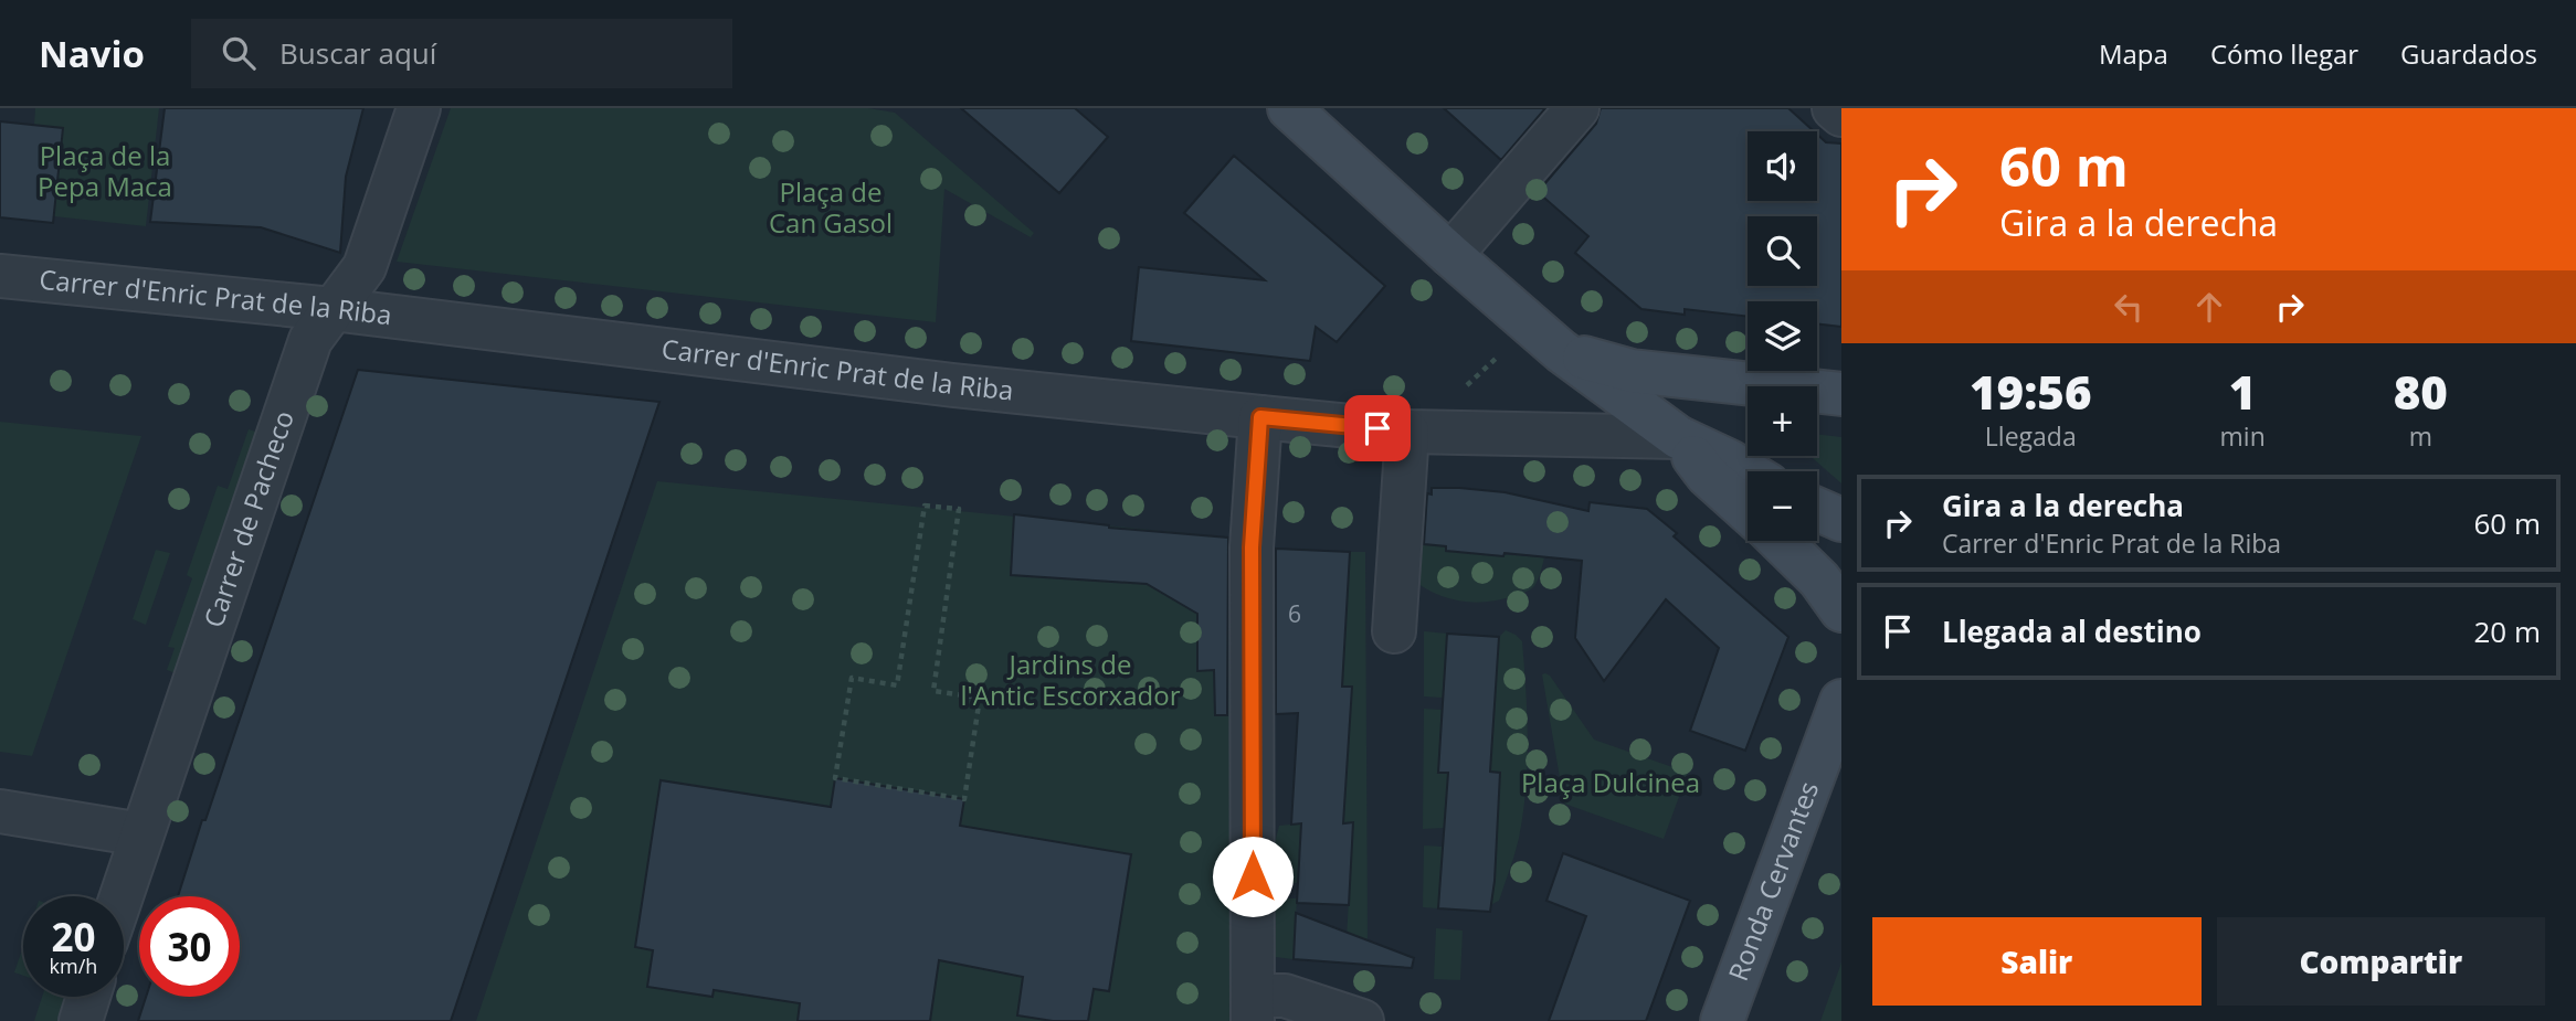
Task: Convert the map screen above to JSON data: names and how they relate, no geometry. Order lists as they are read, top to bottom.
{
  "streets": {
    "street": ["Carrer d'Enric Prat de la Riba", "Carrer de Pacheco", "Ronda Cervantes"]
  },
  "crossings": [
    ["Carrer d'Enric Prat de la Riba", "Carrer de Pacheco"]
  ],
  "parks": [
    "Plaça de la Pepa Maca",
    "Plaça de Can Gasol",
    "Jardins de l'Antic Escorxador",
    "Plaça Dulcinea"
  ],
  "house_numbers": ["6"],
  "page": {
    "header": "Navio",
    "search": "Buscar aquí",
    "nav": ["Mapa", "Cómo llegar", "Guardados"],
    "turn": ["60 m", "Gira a la derecha"],
    "map_buttons": ["+", "−"],
    "eta": [
      "19:56",
      "Llegada",
      "1",
      "min",
      "80",
      "m"
    ],
    "list": [
      {
        "name": "Gira a la derecha",
        "note": "Carrer d'Enric Prat de la Riba",
        "value": "60 m"
      },
      {
        "name": "Llegada al destino",
        "value": "20 m"
      }
    ],
    "speed": "20 km/h",
    "limit": "30",
    "buttons": ["Salir", "Compartir"]
  }
}
